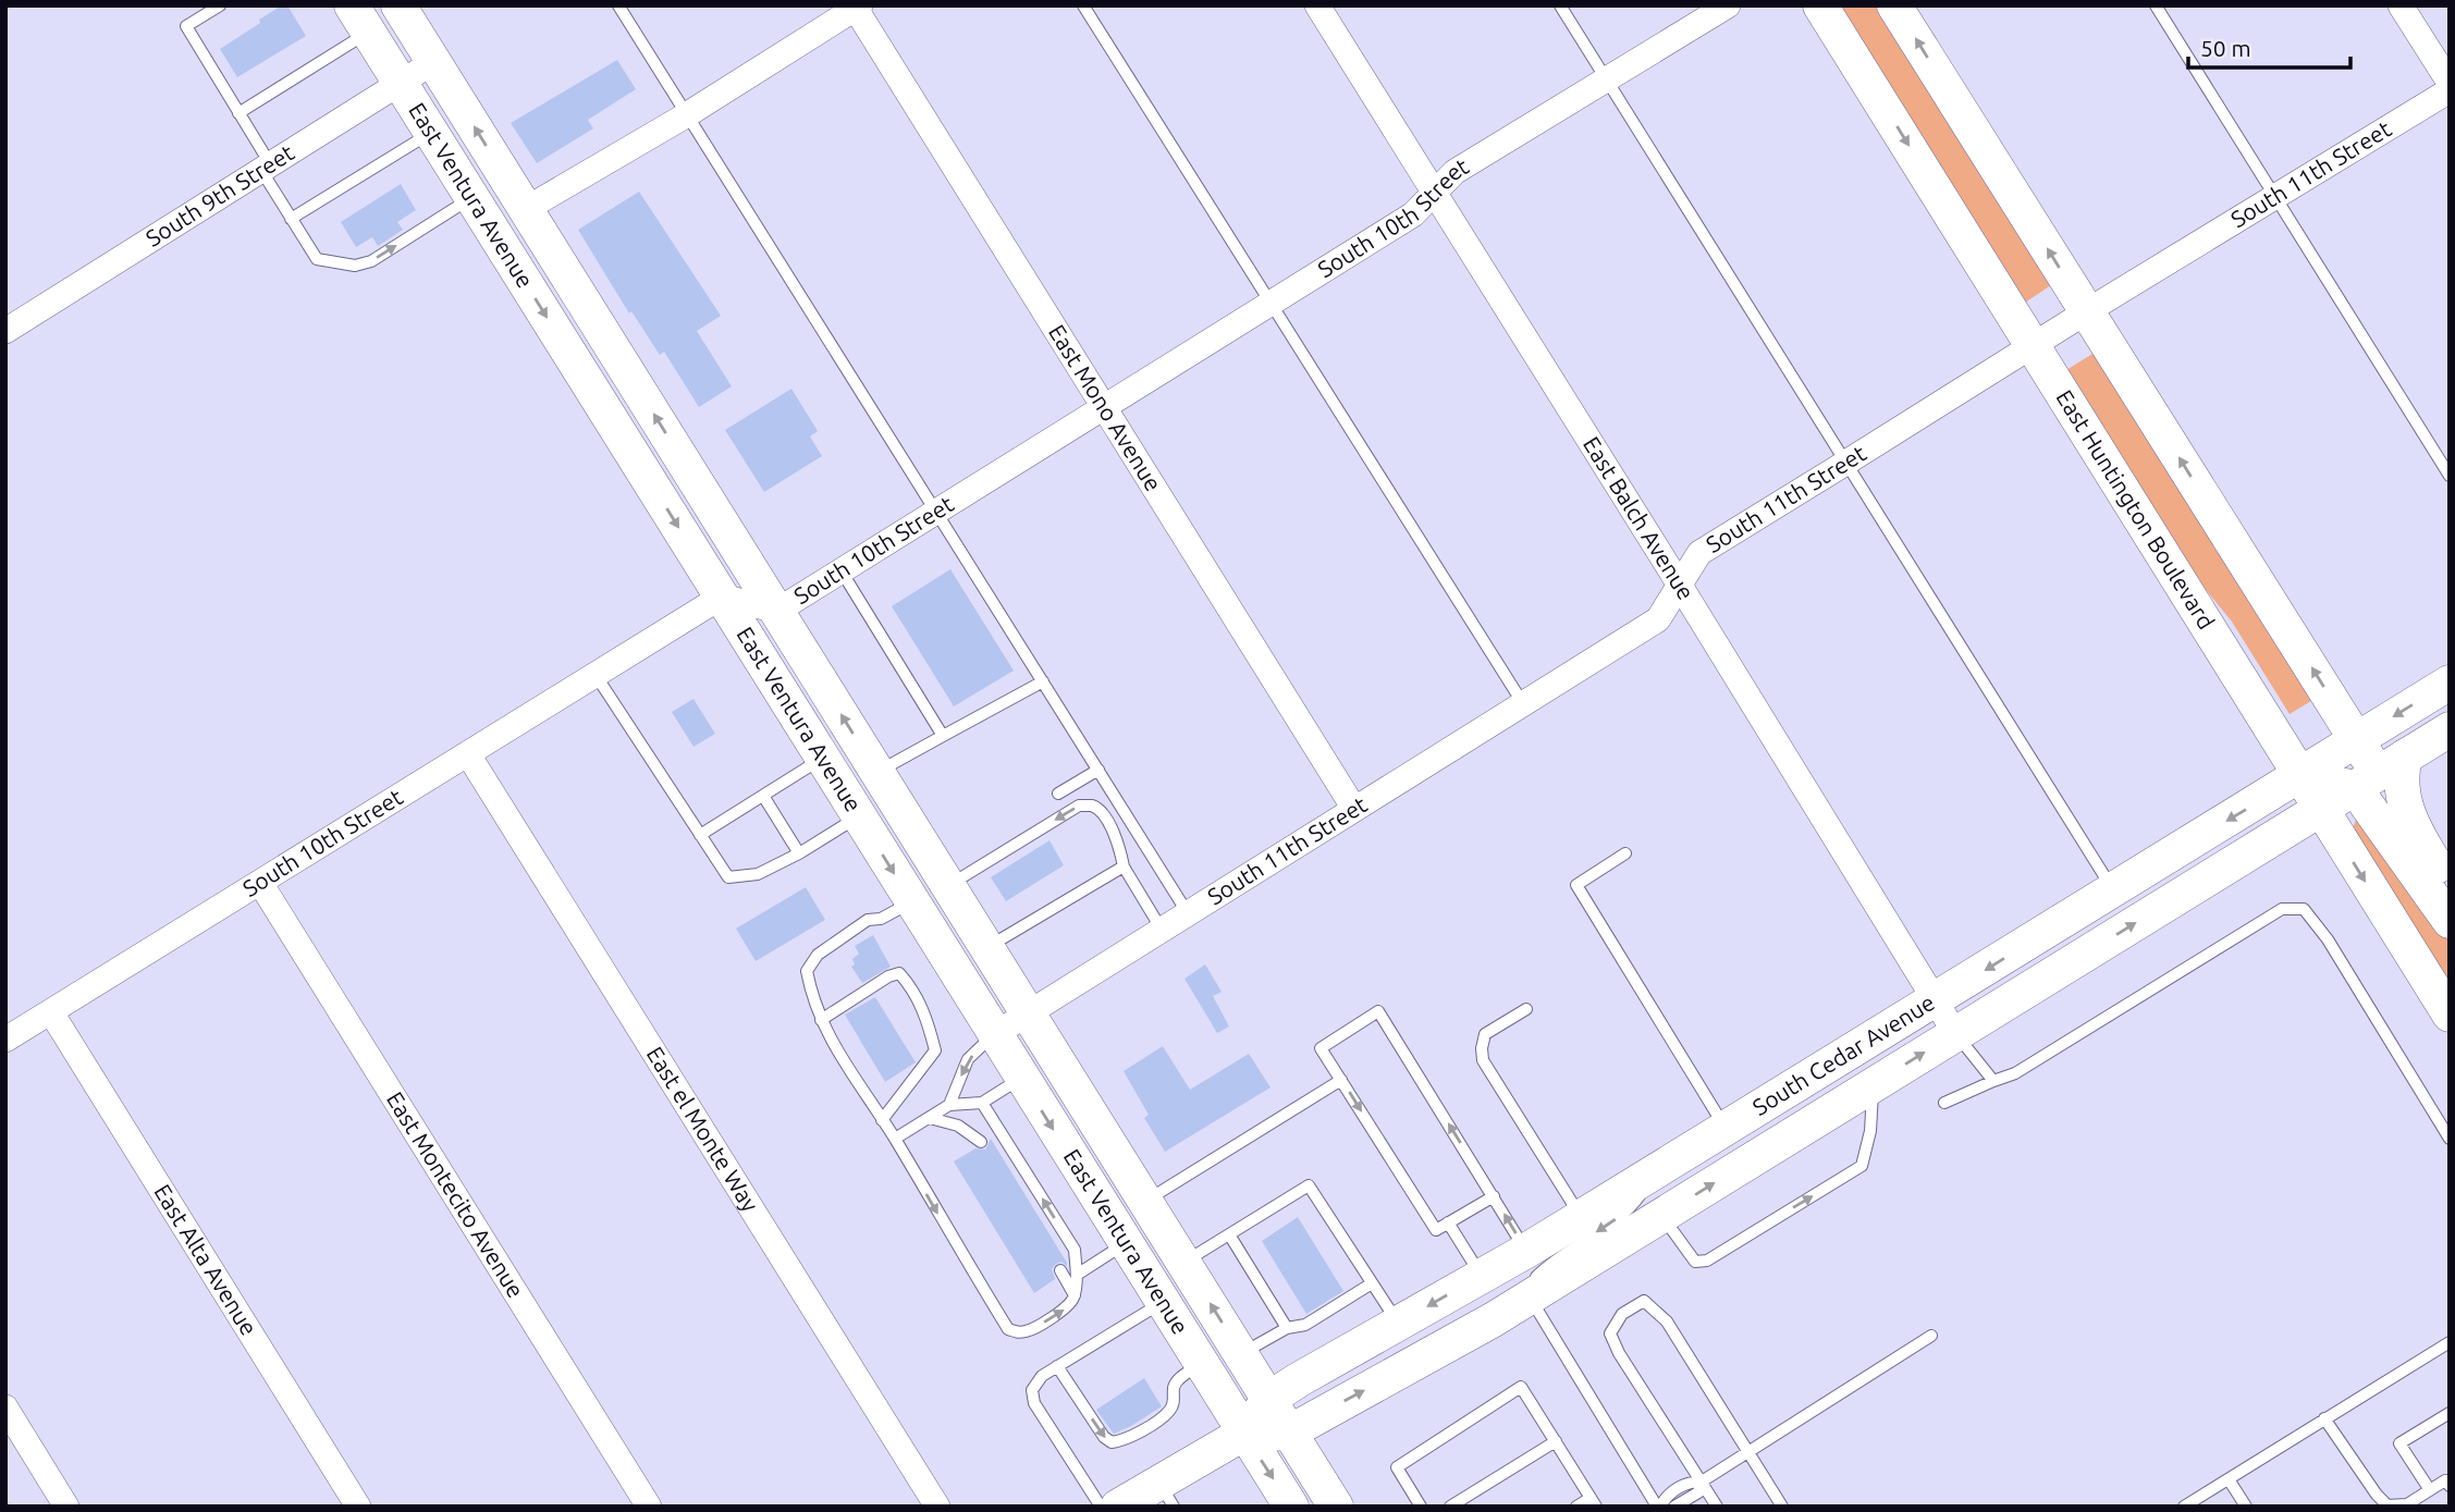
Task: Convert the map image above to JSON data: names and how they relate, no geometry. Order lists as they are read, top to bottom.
{
  "streets": {
    "main road": ["East Ventura Avenue", "East Huntington Boulevard", "South Cedar Avenue"],
    "street": [
      "South 11th Street",
      "South 9th Street",
      "South 10th Street",
      "East Mono Avenue",
      "East Balch Avenue",
      "East el Monte Way",
      "East Montecito Avenue",
      "East Alta Avenue"
    ]
  },
  "crossings": [
    ["South 11th Street", "East Ventura Avenue"],
    ["South 11th Street", "East Mono Avenue"],
    ["South 11th Street", "East Huntington Boulevard"],
    ["South 11th Street", "East Balch Avenue"],
    ["East Ventura Avenue", "South 9th Street"],
    ["East Ventura Avenue", "South 10th Street"],
    ["East Ventura Avenue", "South Cedar Avenue"],
    ["South 10th Street", "East Mono Avenue"],
    ["South 10th Street", "East Balch Avenue"],
    ["South 10th Street", "East el Monte Way"],
    ["South 10th Street", "East Montecito Avenue"],
    ["South 10th Street", "East Alta Avenue"],
    ["East Huntington Boulevard", "South Cedar Avenue"],
    ["East Balch Avenue", "South Cedar Avenue"]
  ],
  "scale_bar": "50 m"
}
